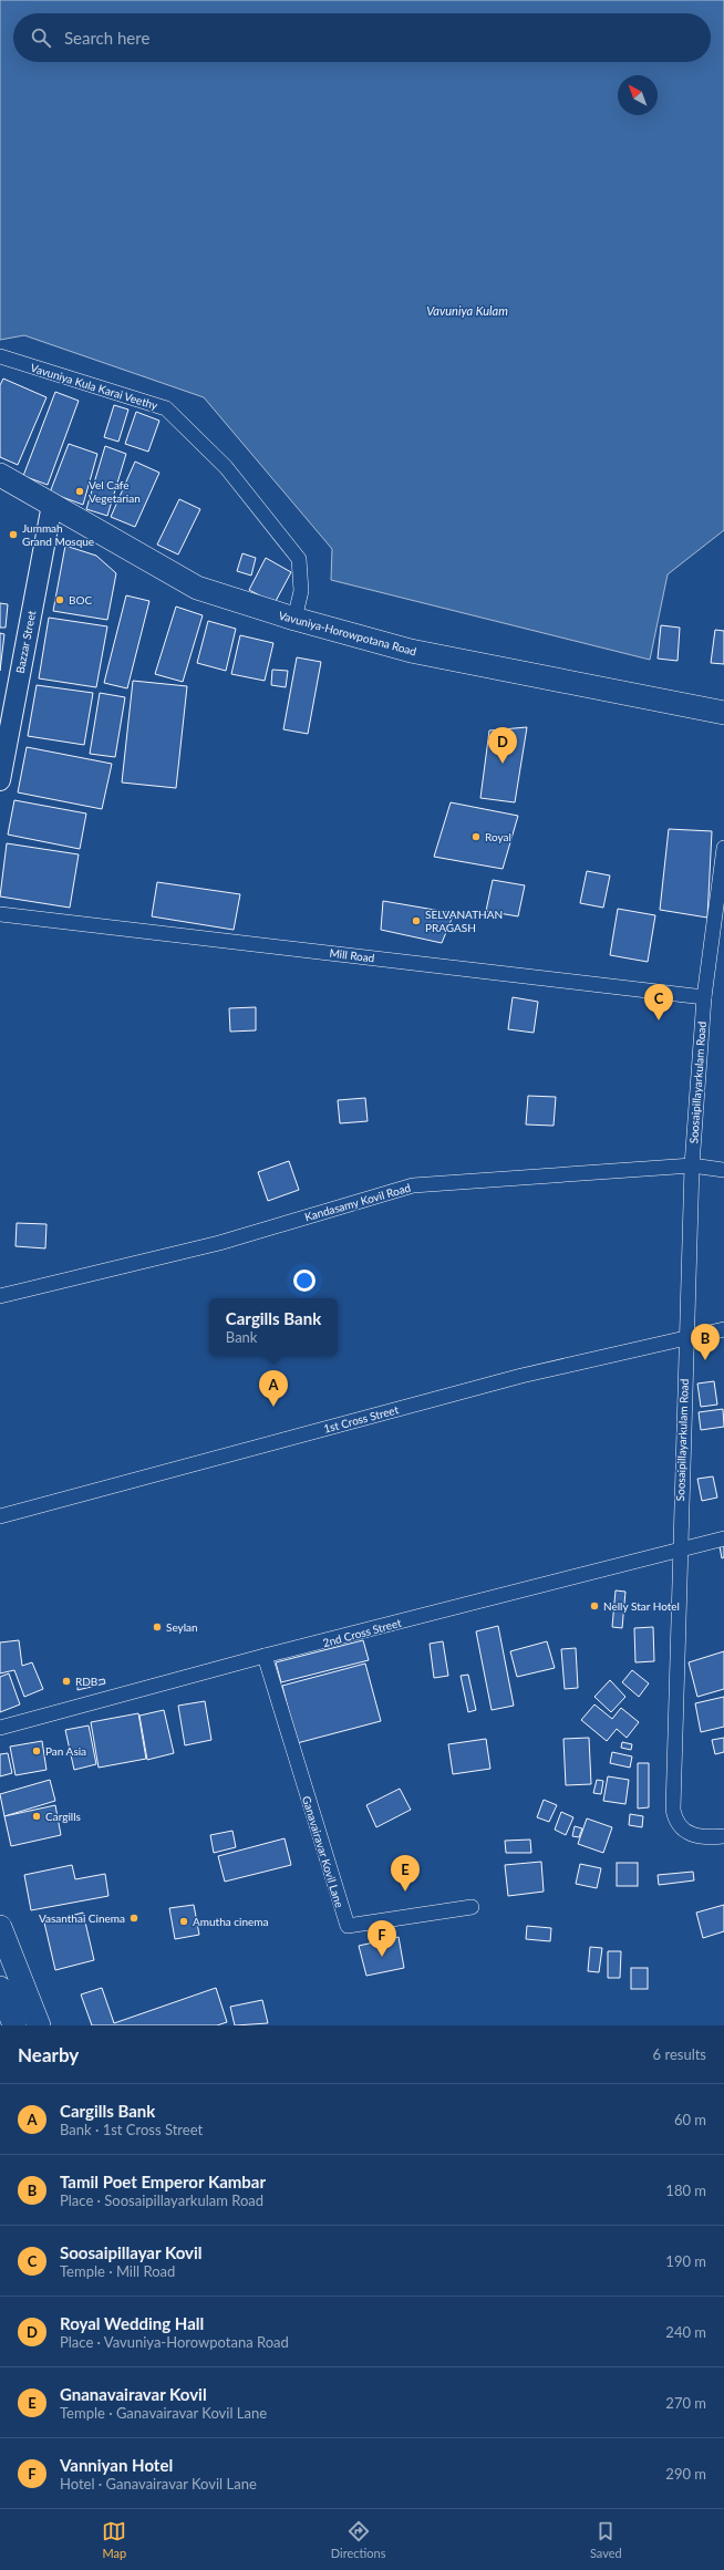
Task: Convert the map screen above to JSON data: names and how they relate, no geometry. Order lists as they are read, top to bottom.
{
  "streets": {
    "highway": ["Vavuniya-Horowpotana Road"],
    "main road": ["Bazzar Street"],
    "street": [
      "Vavuniya Kula Karai Veethy",
      "Mill Road",
      "Soosaipillayarkulam Road",
      "Kandasamy Kovil Road",
      "1st Cross Street",
      "2nd Cross Street",
      "Ganavairavar Kovil Lane"
    ]
  },
  "crossings": [
    ["Vavuniya Kula Karai Veethy", "Vavuniya-Horowpotana Road"],
    ["Vavuniya-Horowpotana Road", "Bazzar Street"],
    ["Mill Road", "Soosaipillayarkulam Road"],
    ["Soosaipillayarkulam Road", "Kandasamy Kovil Road"],
    ["Soosaipillayarkulam Road", "1st Cross Street"],
    ["Soosaipillayarkulam Road", "2nd Cross Street"],
    ["2nd Cross Street", "Ganavairavar Kovil Lane"]
  ],
  "water": ["Vavuniya Kulam"],
  "places": [
    "Vel Cafe Vegetarian",
    "Jummah Grand Mosque",
    "BOC",
    "Royal",
    "SELVANATHAN PRAGASH",
    "Nelly Star Hotel",
    "Seylan",
    "RDB",
    "Pan Asia",
    "Cargills",
    "Vasanthai Cinema",
    "Amutha cinema"
  ],
  "north": "top left",
  "page": {
    "search": "Search here",
    "pins": [
      "D",
      "C",
      "B",
      "A",
      "E",
      "F"
    ],
    "popup": ["Cargills Bank", "Bank"],
    "heading": ["Nearby", "6 results"],
    "list": [
      {
        "mark": "A",
        "name": "Cargills Bank",
        "note": "Bank · 1st Cross Street",
        "value": "60 m"
      },
      {
        "mark": "B",
        "name": "Tamil Poet Emperor Kambar",
        "note": "Place · Soosaipillayarkulam Road",
        "value": "180 m"
      },
      {
        "mark": "C",
        "name": "Soosaipillayar Kovil",
        "note": "Temple · Mill Road",
        "value": "190 m"
      },
      {
        "mark": "D",
        "name": "Royal Wedding Hall",
        "note": "Place · Vavuniya-Horowpotana Road",
        "value": "240 m"
      },
      {
        "mark": "E",
        "name": "Gnanavairavar Kovil",
        "note": "Temple · Ganavairavar Kovil Lane",
        "value": "270 m"
      },
      {
        "mark": "F",
        "name": "Vanniyan Hotel",
        "note": "Hotel · Ganavairavar Kovil Lane",
        "value": "290 m"
      }
    ],
    "nav": ["Map", "Directions", "Saved"]
  }
}
